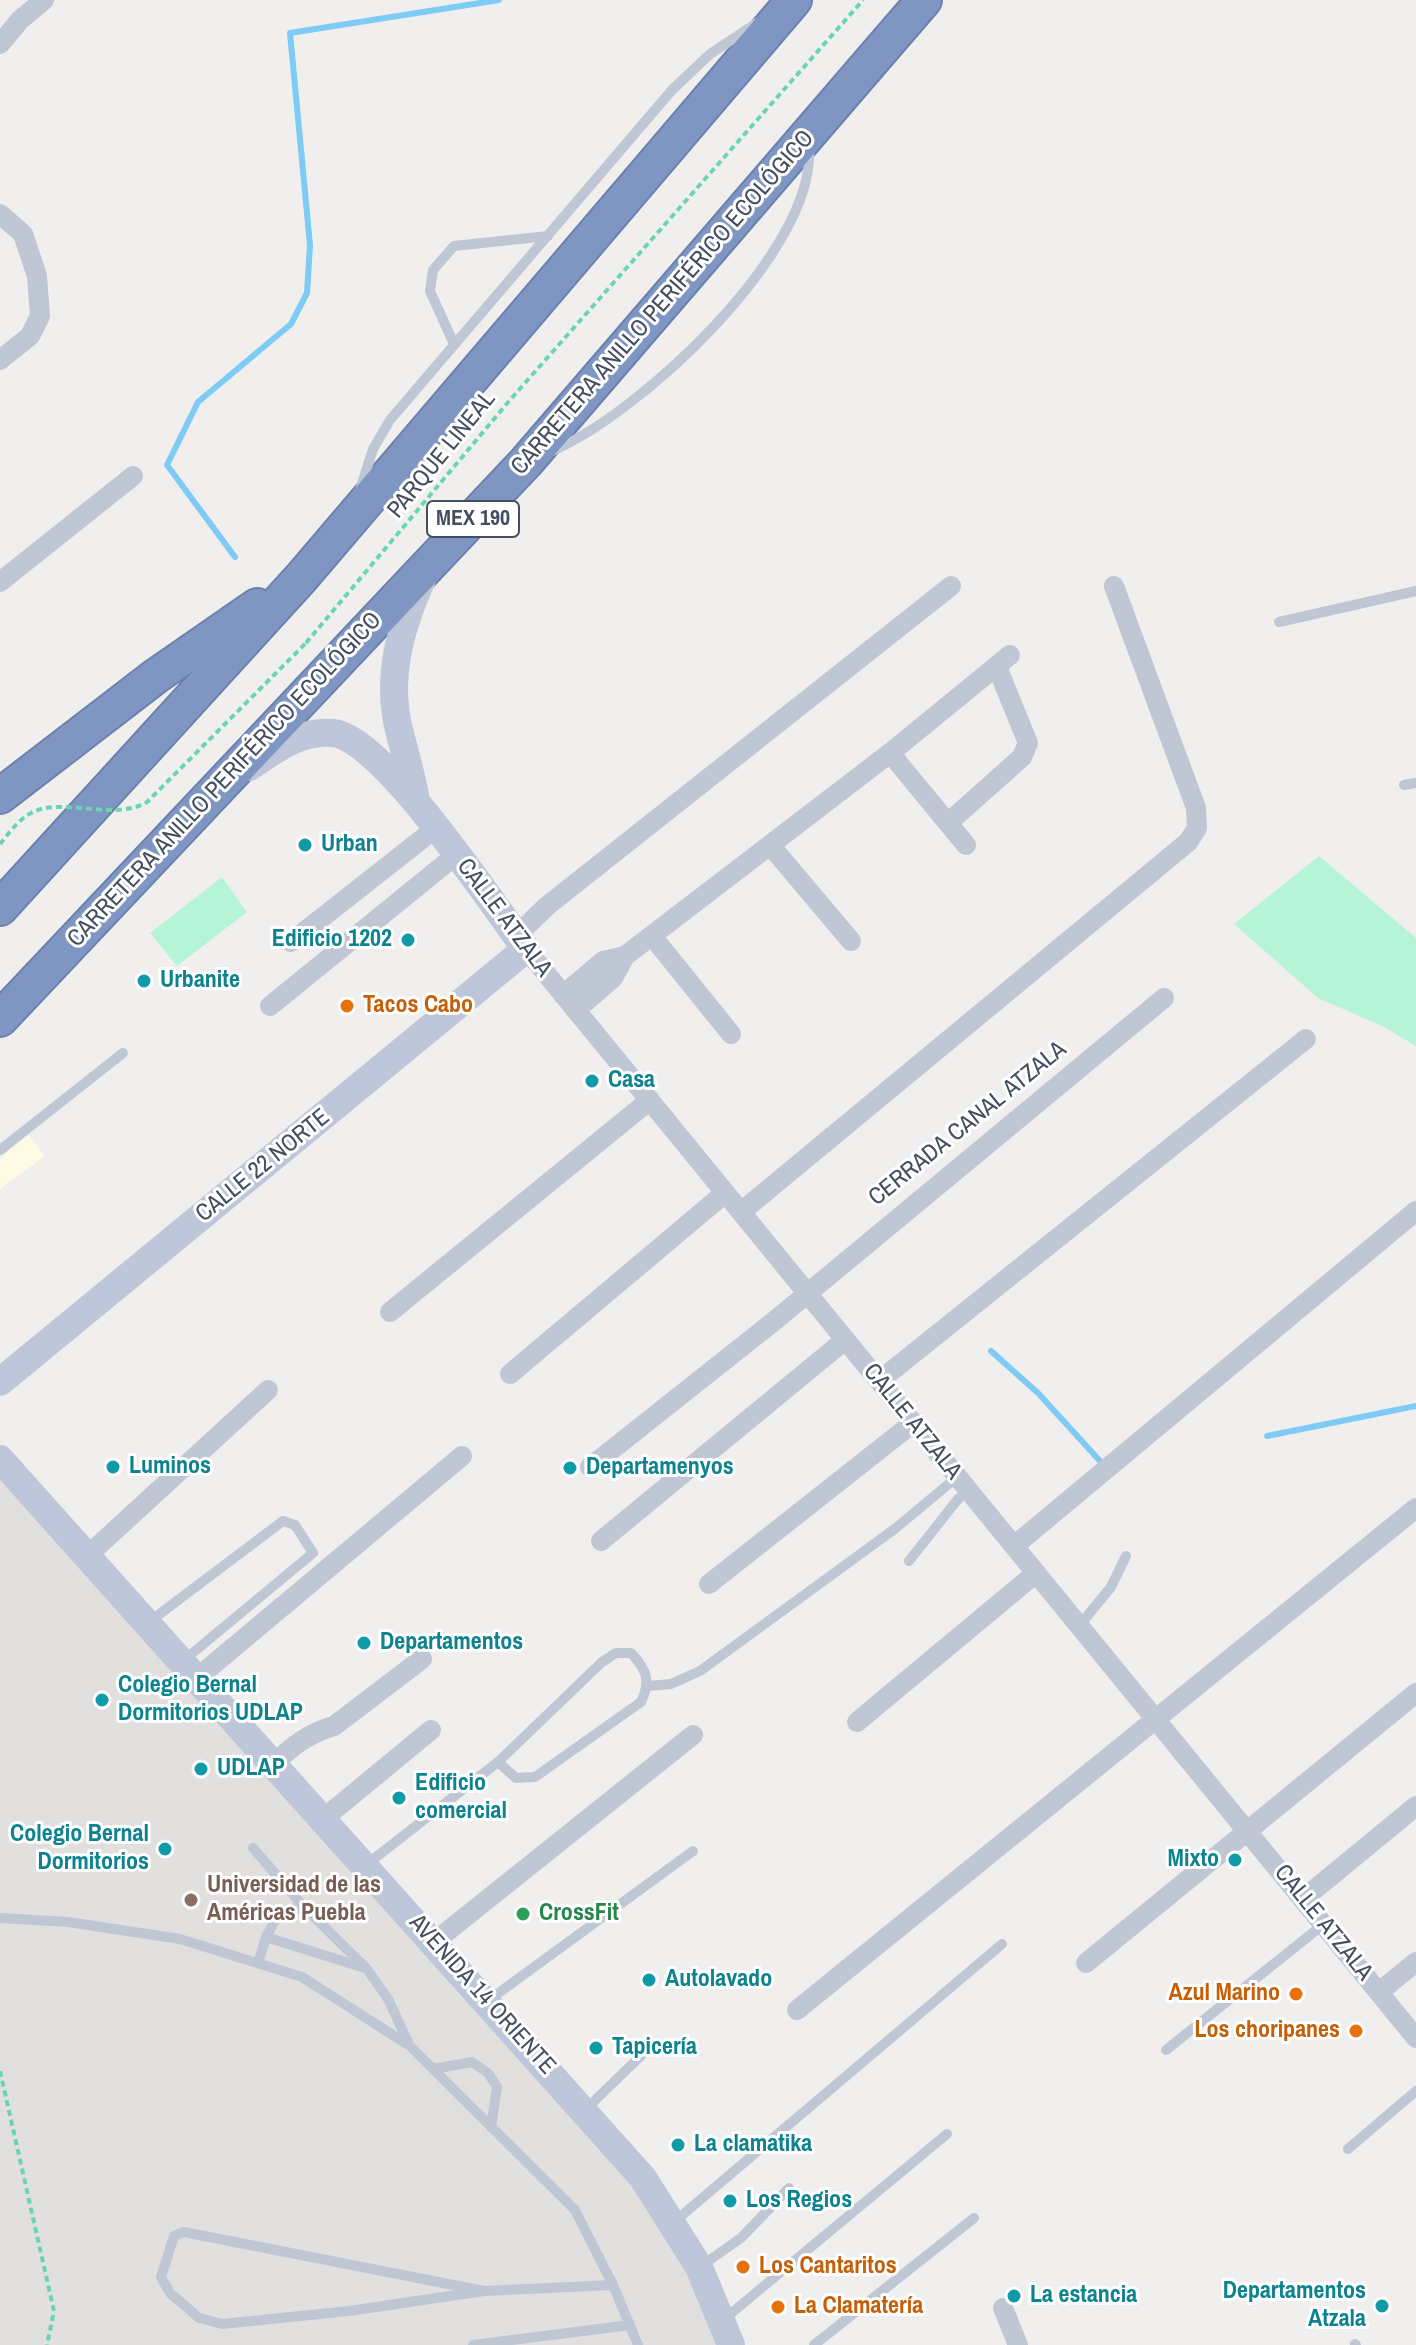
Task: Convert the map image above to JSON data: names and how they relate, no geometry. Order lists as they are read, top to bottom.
{
  "streets": {
    "highway": ["CARRETERA ANILLO PERIFÉRICO ECOLÓGICO", "MEX 190"],
    "street": [
      "CALLE ATZALA",
      "CERRADA CANAL ATZALA",
      "CALLE 22 NORTE",
      "AVENIDA 14 ORIENTE"
    ],
    "path": ["PARQUE LINEAL"]
  },
  "crossings": [
    ["CARRETERA ANILLO PERIFÉRICO ECOLÓGICO", "CALLE ATZALA"],
    ["CALLE ATZALA", "CERRADA CANAL ATZALA"],
    ["CALLE ATZALA", "CALLE 22 NORTE"]
  ],
  "places": [
    "Urban",
    "Edificio 1202",
    "Urbanite",
    "Tacos Cabo",
    "Casa",
    "Luminos",
    "Departamenyos",
    "Departamentos",
    "Colegio Bernal Dormitorios UDLAP",
    "UDLAP",
    "Edificio comercial",
    "Colegio Bernal Dormitorios",
    "Mixto",
    "Universidad de las Américas Puebla",
    "CrossFit",
    "Autolavado",
    "Azul Marino",
    "Los choripanes",
    "Tapicería",
    "La clamatika",
    "Los Regios",
    "Los Cantaritos",
    "La estancia",
    "Departamentos Atzala",
    "La Clamatería"
  ]
}
